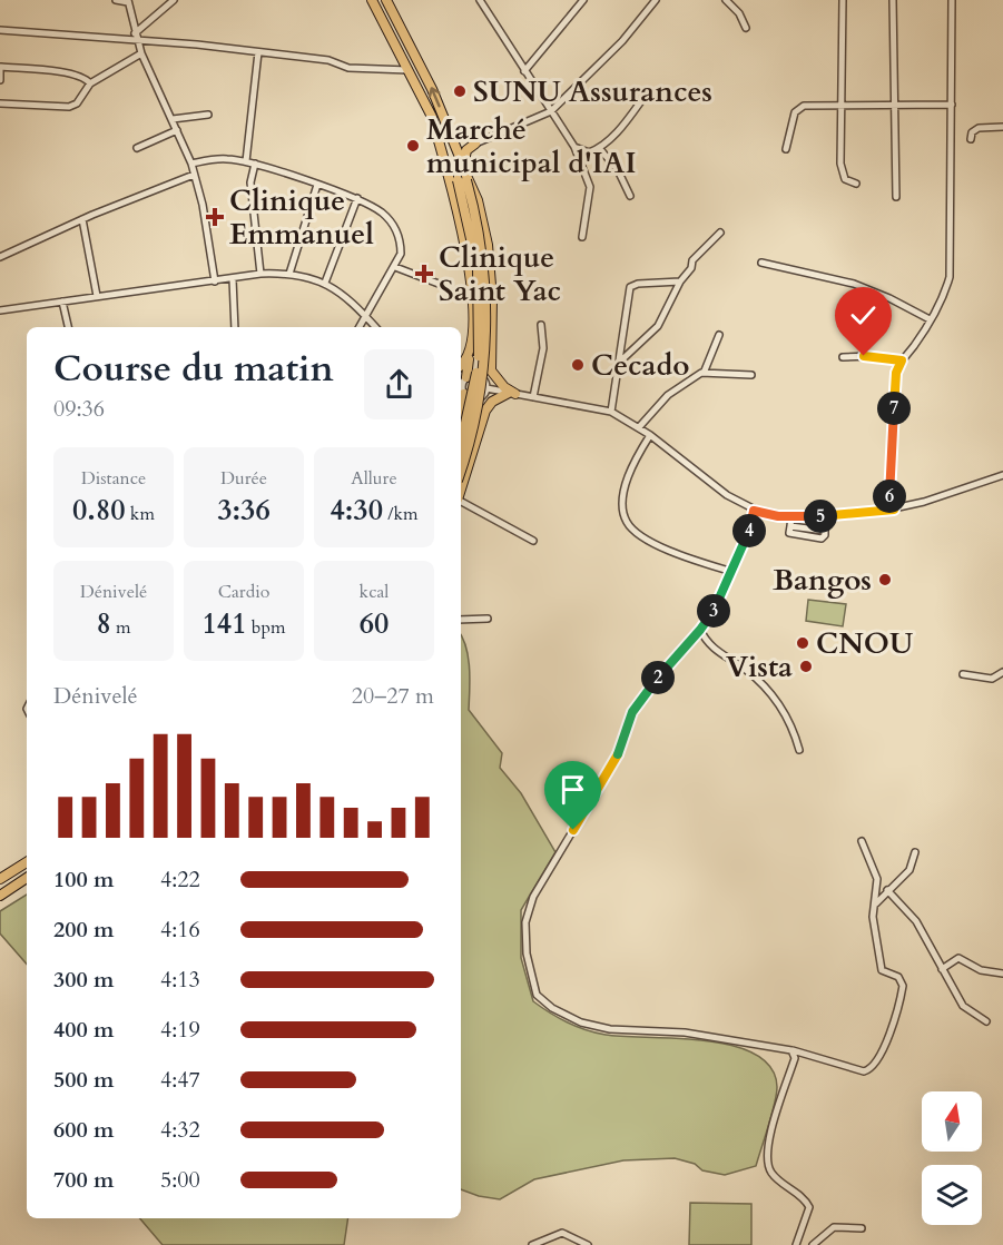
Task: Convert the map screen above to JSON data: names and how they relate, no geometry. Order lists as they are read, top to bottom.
{
  "places": {
    "other": [
      "SUNU Assurances",
      "Marché municipal d'IAI",
      "Cecado",
      "Bangos",
      "CNOU",
      "Vista"
    ],
    "health": ["Clinique Emmanuel", "Clinique Saint Yac"]
  },
  "north": "top",
  "page": {
    "heading": ["Course du matin", "09:36"],
    "pins": [
      "7",
      "6",
      "5",
      "4",
      "3",
      "2"
    ],
    "stats": [
      ["Distance", "0.80 km"],
      ["Durée", "3:36"],
      ["Allure", "4:30 /km"],
      ["Dénivelé", "8 m"],
      ["Cardio", "141 bpm"],
      ["kcal", "60"]
    ],
    "chart": ["Dénivelé", "20–27 m"],
    "list": [
      {
        "name": "100 m",
        "note": "4:22"
      },
      {
        "name": "200 m",
        "note": "4:16"
      },
      {
        "name": "300 m",
        "note": "4:13"
      },
      {
        "name": "400 m",
        "note": "4:19"
      },
      {
        "name": "500 m",
        "note": "4:47"
      },
      {
        "name": "600 m",
        "note": "4:32"
      },
      {
        "name": "700 m",
        "note": "5:00"
      }
    ]
  }
}
